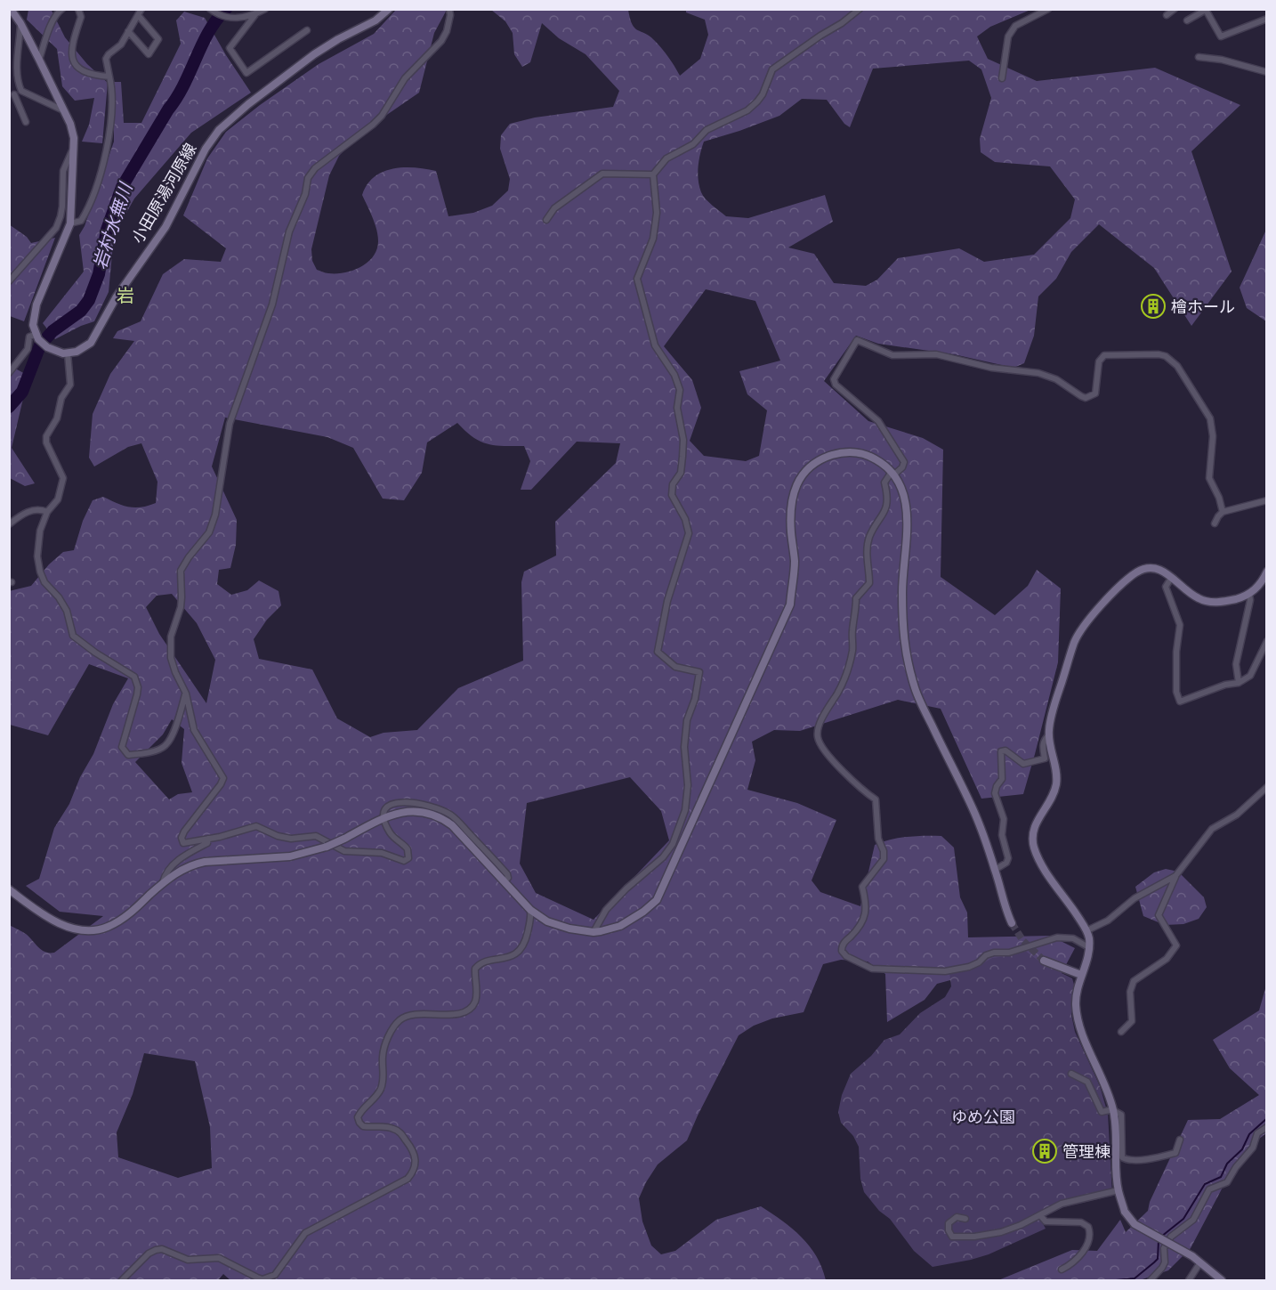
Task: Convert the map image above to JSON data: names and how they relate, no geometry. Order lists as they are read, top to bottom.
{
  "streets": {
    "street": ["小田原湯河原線"]
  },
  "districts": ["岩"],
  "water": ["岩村水無川"],
  "parks": ["ゆめ公園"],
  "places": {
    "building": ["檜ホール", "管理棟"]
  }
}
